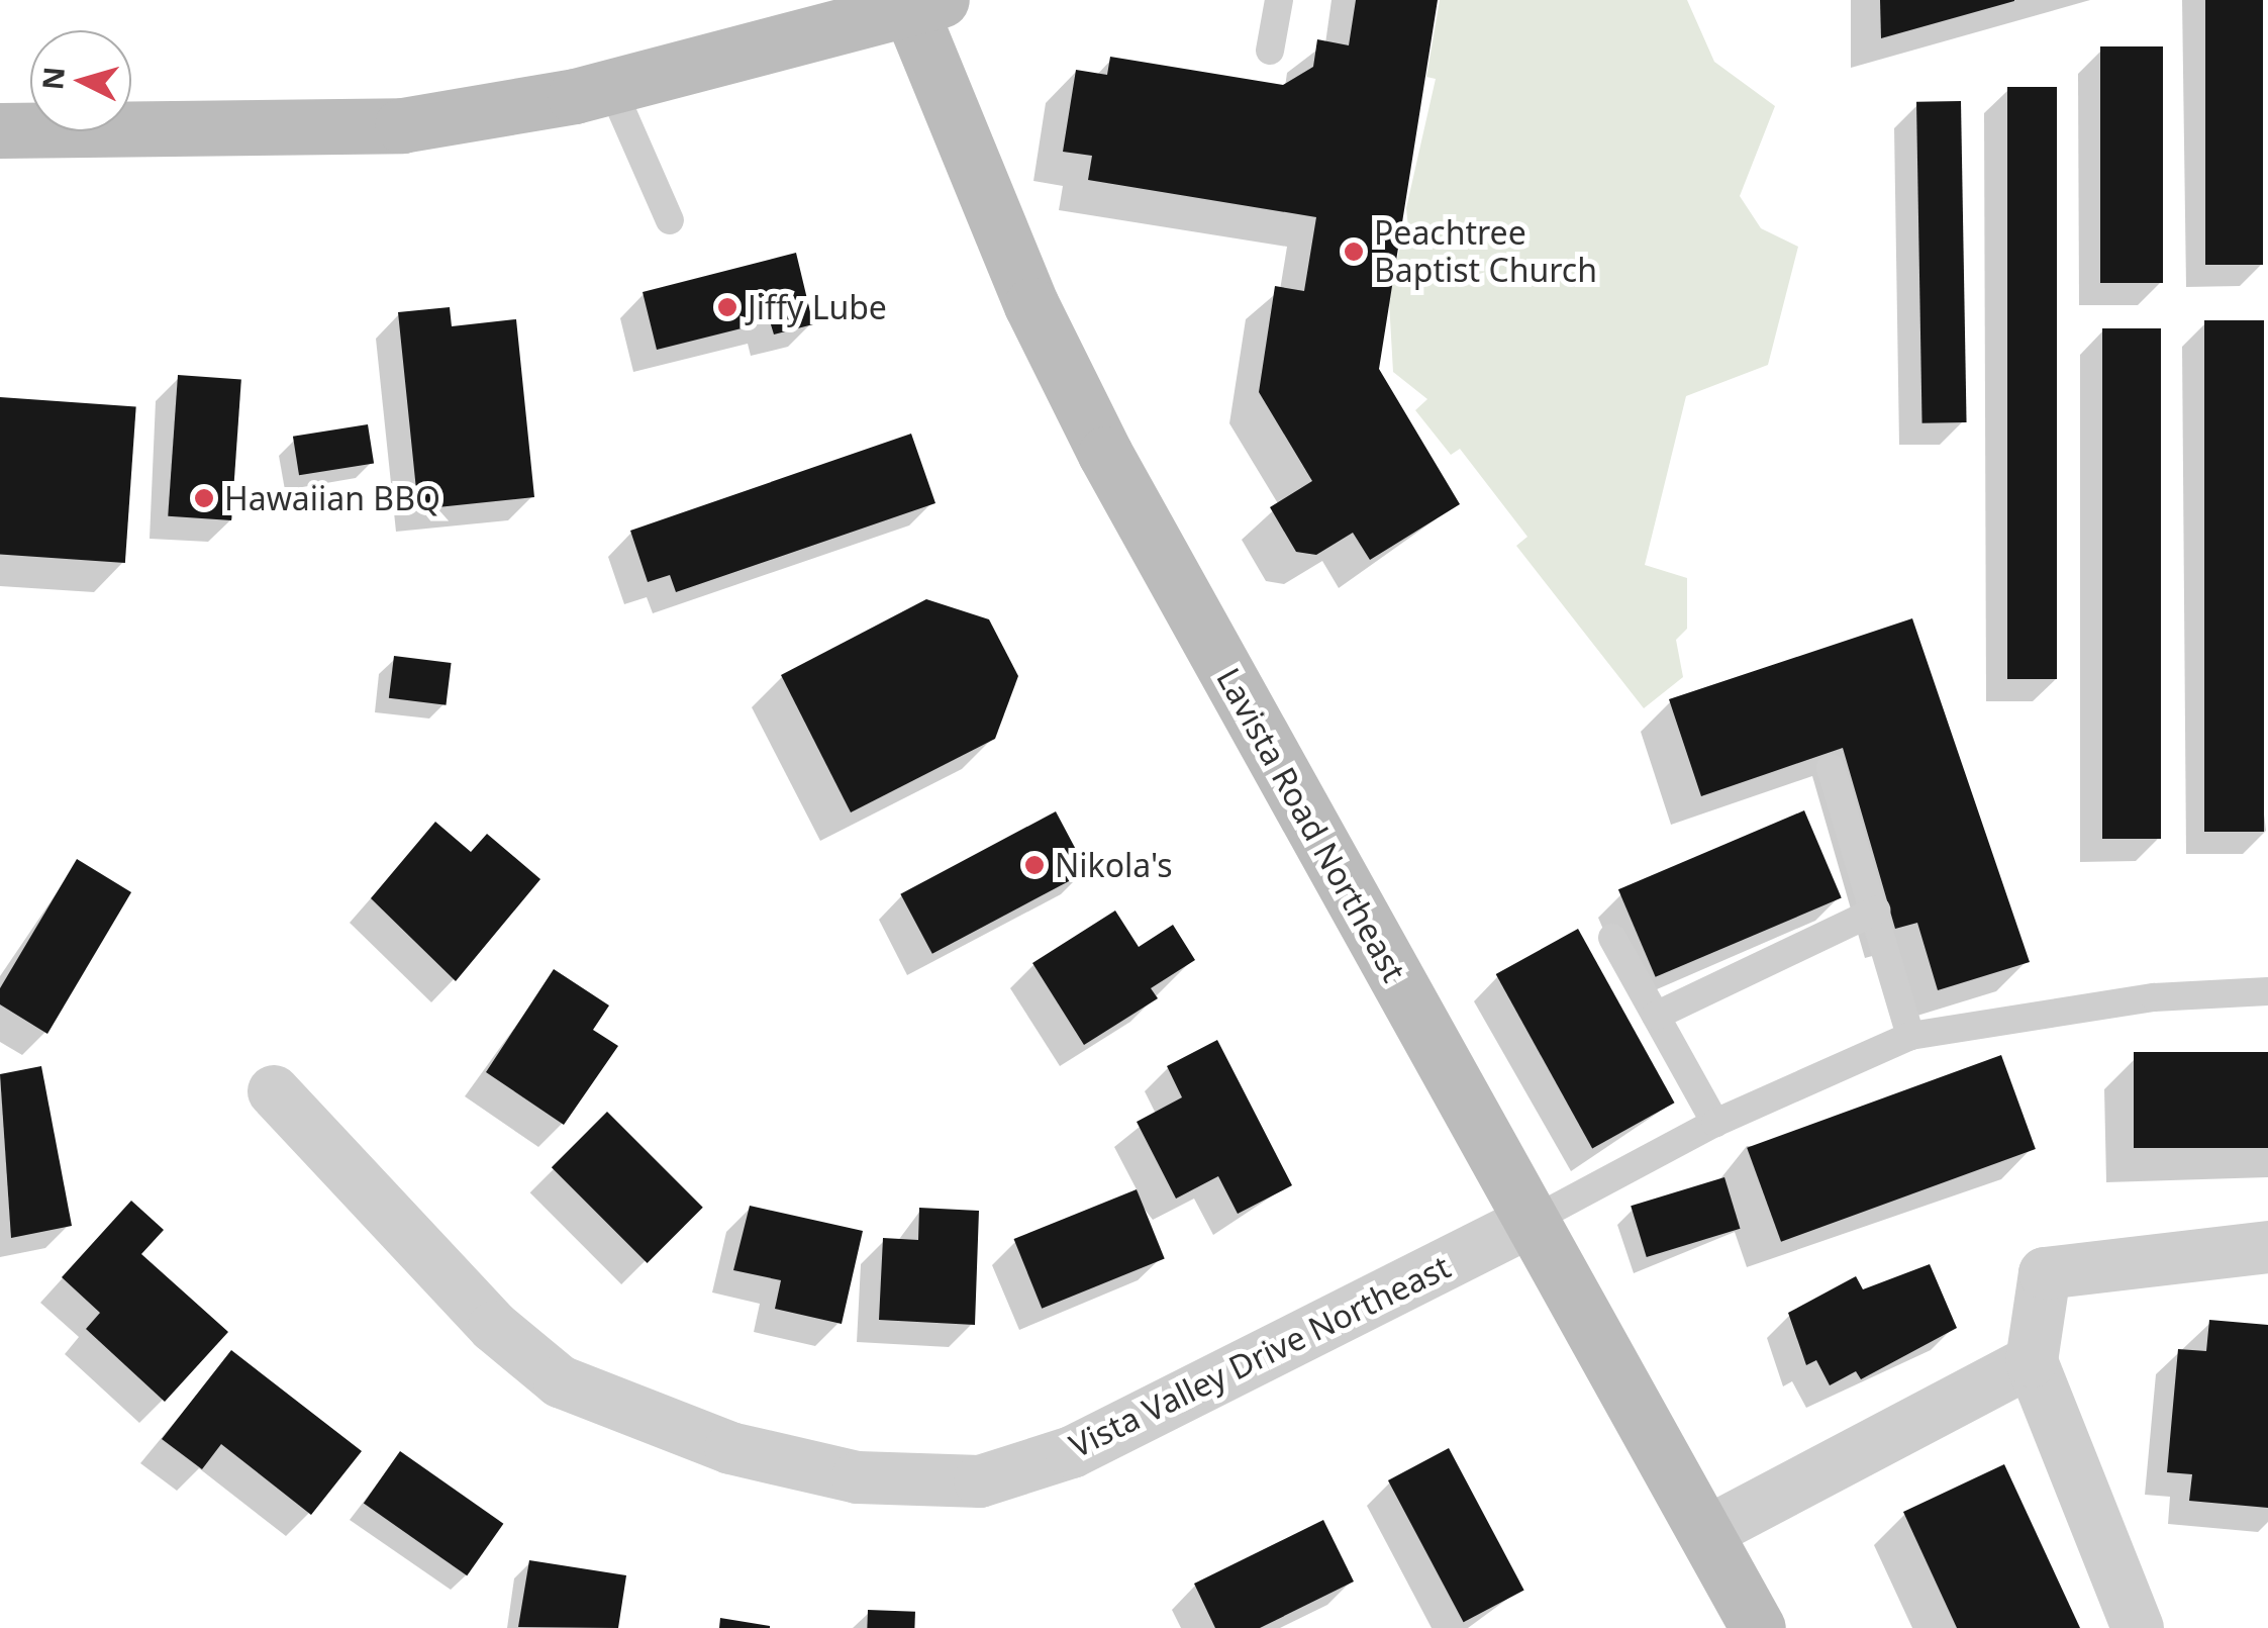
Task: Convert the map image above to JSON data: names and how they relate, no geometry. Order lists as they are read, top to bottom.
{
  "streets": {
    "main road": ["Lavista Road Northeast"],
    "street": ["Vista Valley Drive Northeast"]
  },
  "crossings": [
    ["Lavista Road Northeast", "Vista Valley Drive Northeast"]
  ],
  "places": [
    "Peachtree Baptist Church",
    "Jiffy Lube",
    "Hawaiian BBQ",
    "Nikola's"
  ],
  "north": "left"
}
